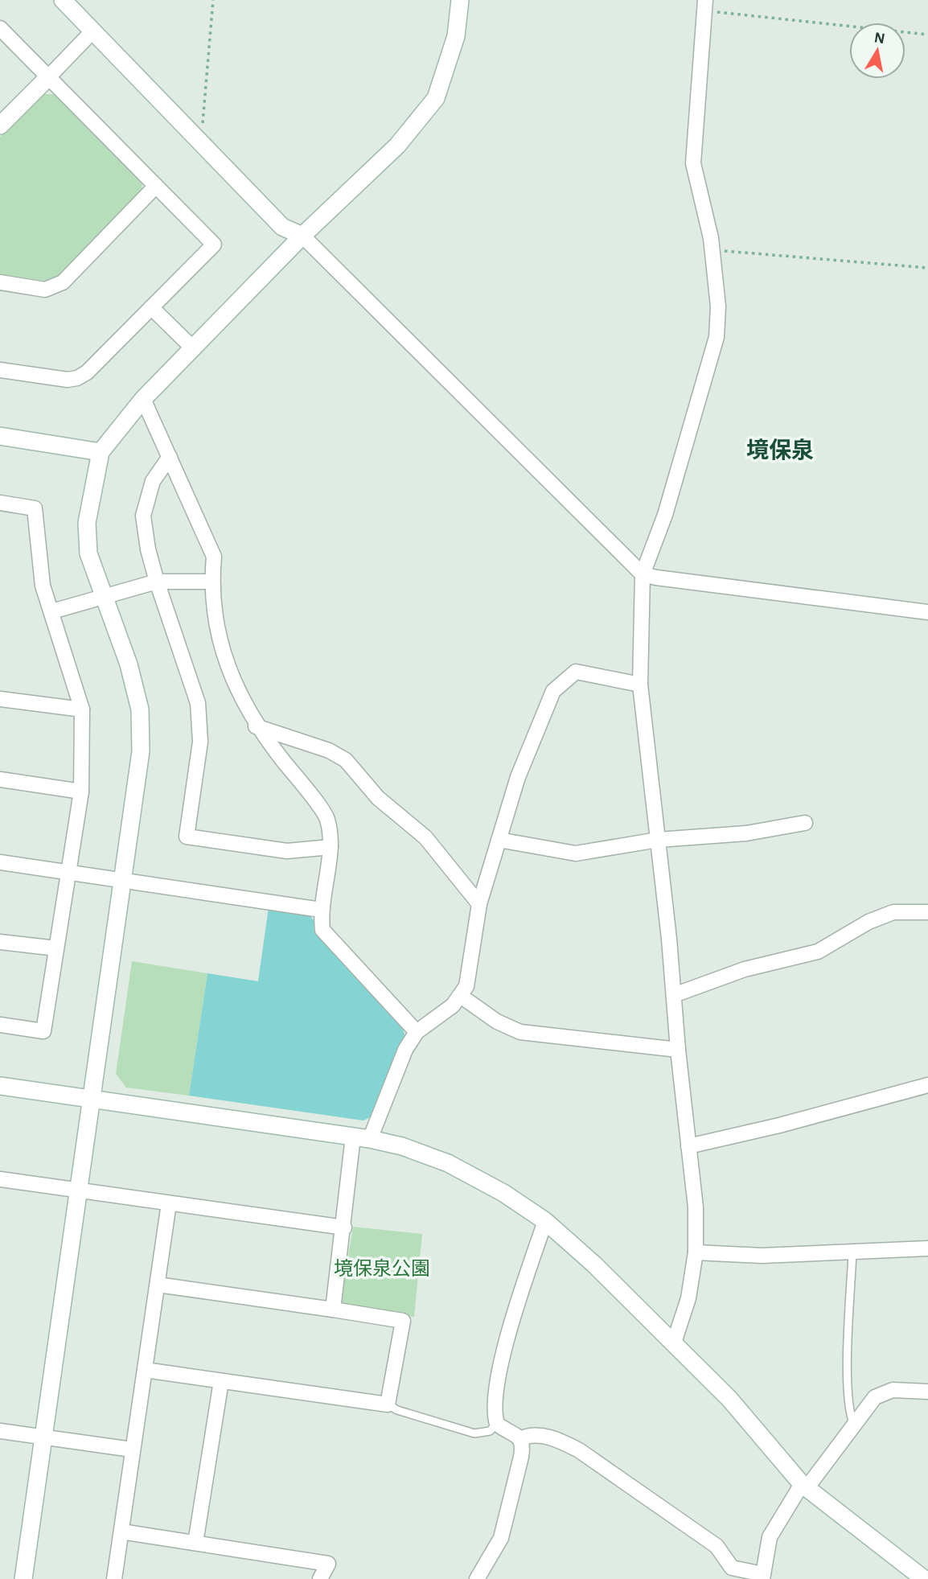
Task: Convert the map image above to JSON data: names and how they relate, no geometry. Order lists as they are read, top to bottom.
{
  "districts": ["境保泉"],
  "parks": ["境保泉公園"],
  "north": "top"
}
